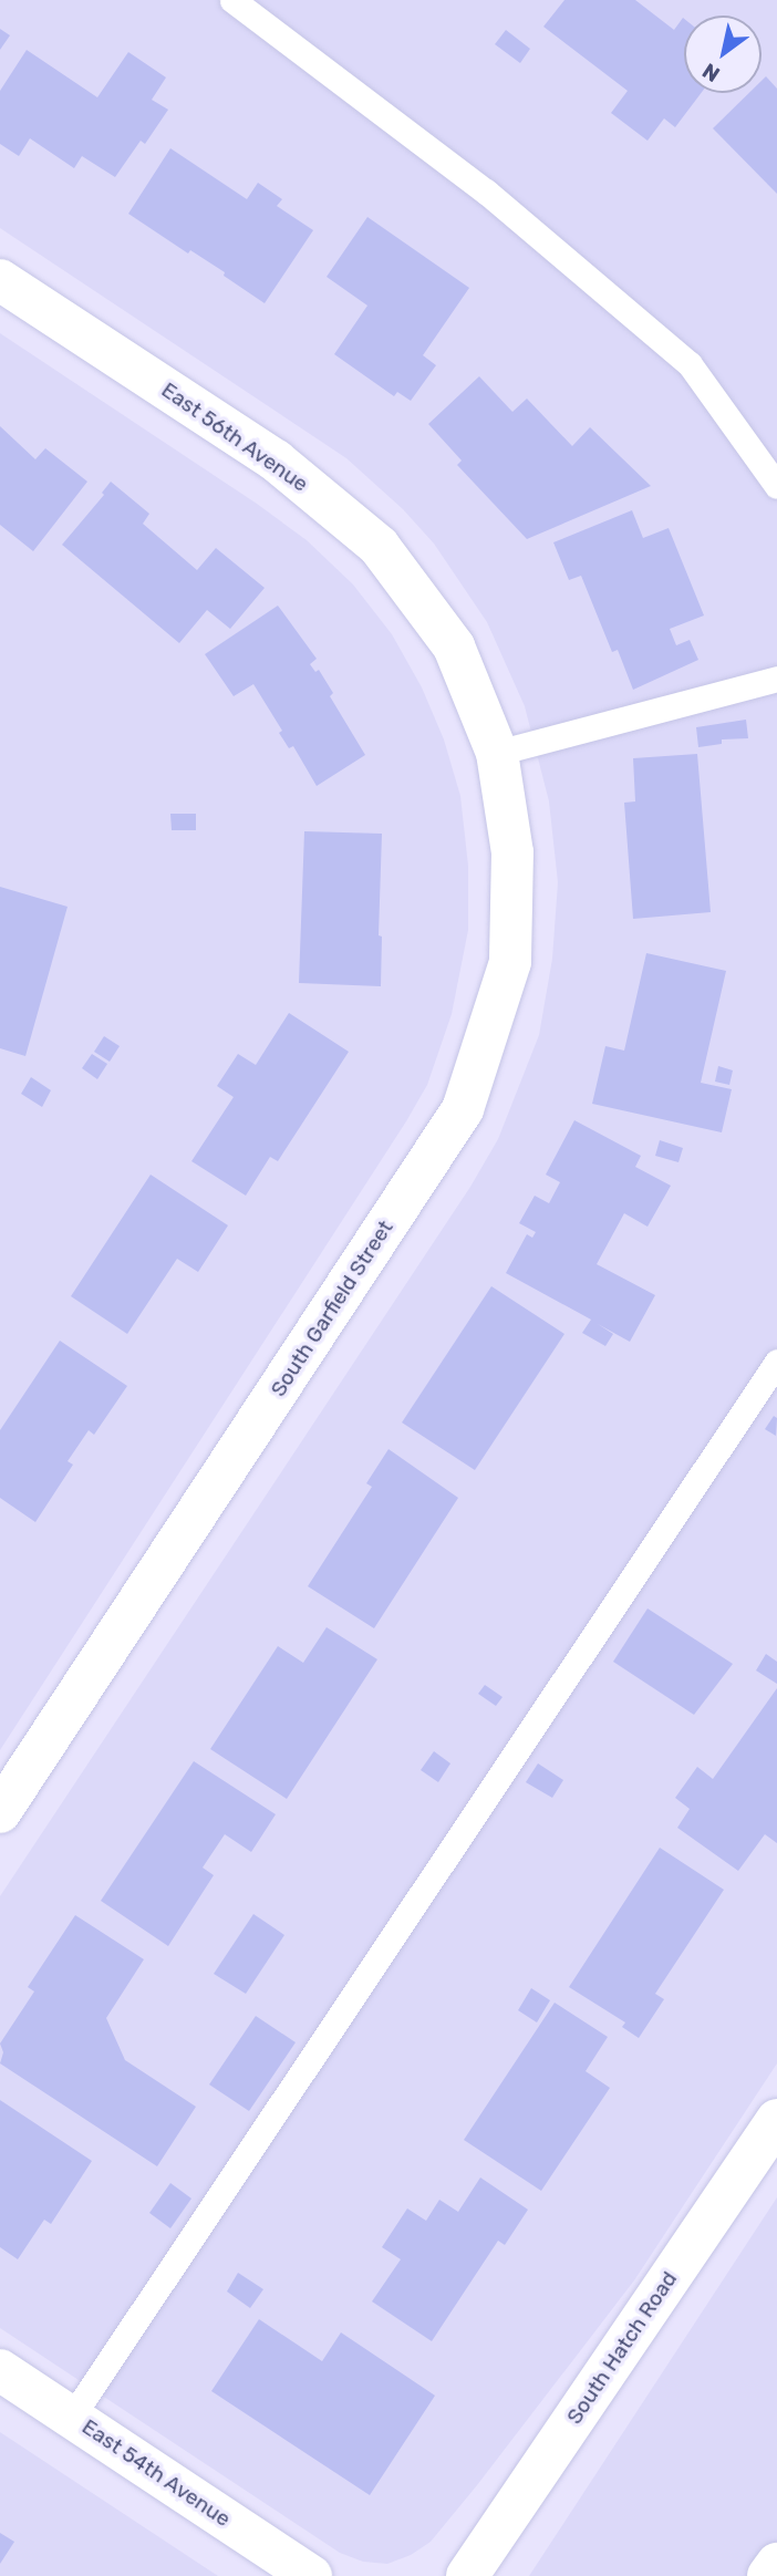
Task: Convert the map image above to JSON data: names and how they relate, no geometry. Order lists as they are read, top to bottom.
{
  "streets": {
    "street": [
      "East 56th Avenue",
      "South Garfield Street",
      "South Hatch Road",
      "East 54th Avenue"
    ]
  },
  "crossings": [
    ["East 56th Avenue", "South Garfield Street"]
  ],
  "north": "bottom left"
}
